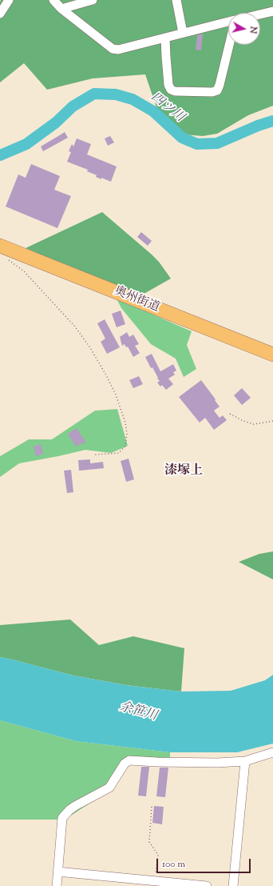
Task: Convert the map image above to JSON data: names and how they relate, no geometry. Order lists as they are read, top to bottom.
{
  "streets": {
    "highway": ["奥州街道"]
  },
  "districts": ["漆塚上"],
  "water": ["四ツ川", "余笹川"],
  "scale_bar": "100 m",
  "north": "right"
}
